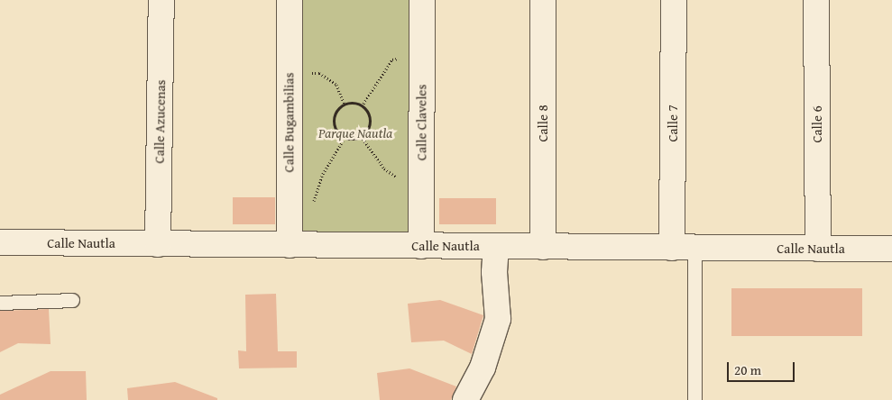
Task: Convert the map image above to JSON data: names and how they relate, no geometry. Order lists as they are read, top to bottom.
{
  "streets": {
    "street": [
      "Calle Azucenas",
      "Calle Bugambilias",
      "Calle Claveles",
      "Calle 8",
      "Calle 7",
      "Calle 6",
      "Calle Nautla"
    ]
  },
  "crossings": [
    ["Calle Azucenas", "Calle Nautla"],
    ["Calle Bugambilias", "Calle Nautla"],
    ["Calle Claveles", "Calle Nautla"],
    ["Calle 8", "Calle Nautla"],
    ["Calle 7", "Calle Nautla"],
    ["Calle 6", "Calle Nautla"]
  ],
  "parks": ["Parque Nautla"],
  "scale_bar": "20 m"
}
